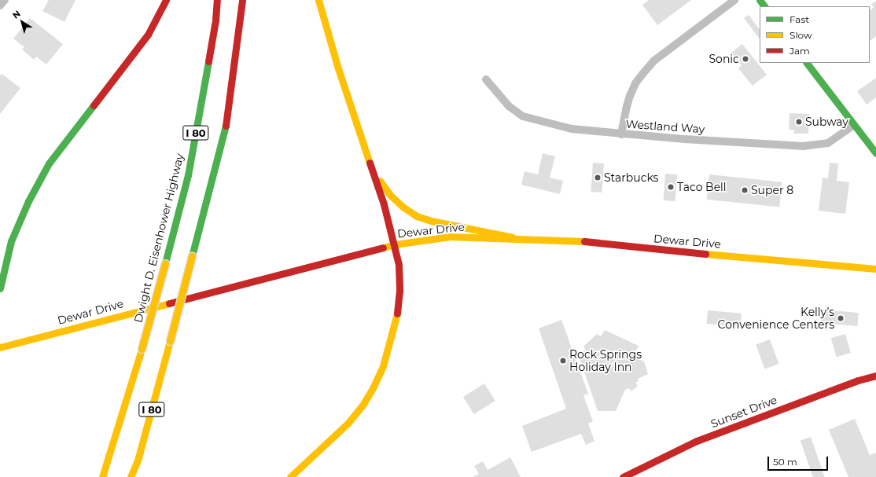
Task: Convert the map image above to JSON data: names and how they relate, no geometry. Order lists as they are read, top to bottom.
{
  "streets": {
    "main road": [
      "I 80",
      "Dewar Drive",
      "Dwight D. Eisenhower Highway",
      "Sunset Drive"
    ],
    "street": ["Westland Way"]
  },
  "places": [
    "Sonic",
    "Subway",
    "Starbucks",
    "Taco Bell",
    "Super 8",
    "Kelly’s Convenience Centers",
    "Rock Springs Holiday Inn"
  ],
  "legend": ["Fast", "Slow", "Jam"],
  "scale_bar": "50 m",
  "north": "top left"
}
